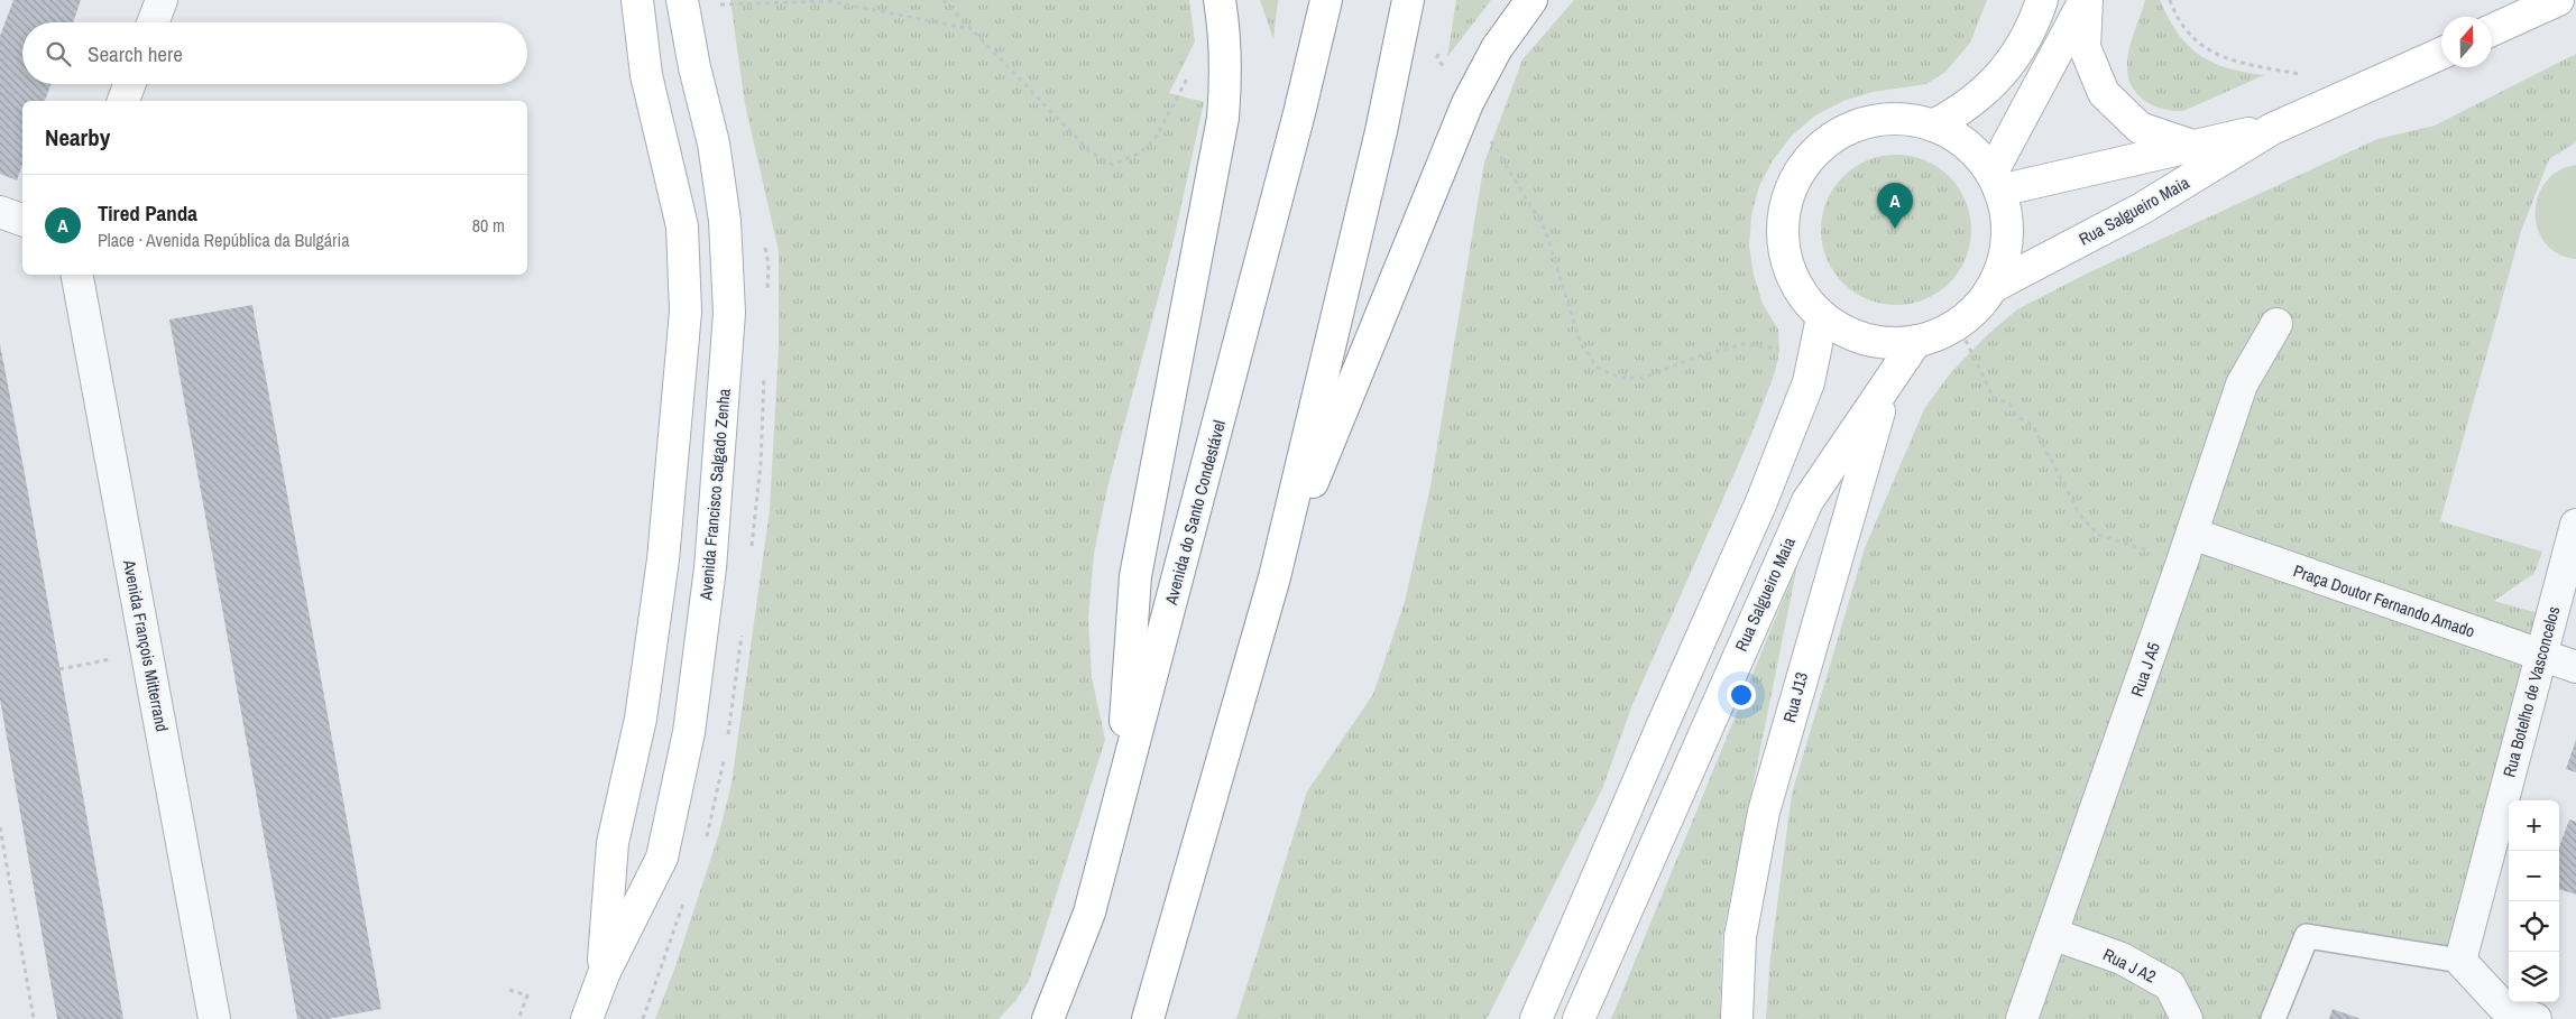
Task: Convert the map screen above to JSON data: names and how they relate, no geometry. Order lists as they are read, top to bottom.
{
  "streets": {
    "main road": [
      "Rua Salgueiro Maia",
      "Avenida Francisco Salgado Zenha",
      "Avenida do Santo Condestável",
      "Rua J13"
    ],
    "street": [
      "Praça Doutor Fernando Amado",
      "Avenida François Mitterrand",
      "Rua J A5",
      "Rua Botelho de Vasconcelos",
      "Rua J A2"
    ]
  },
  "crossings": [
    ["Rua Salgueiro Maia", "Rua J13"],
    ["Praça Doutor Fernando Amado", "Rua J A5"],
    ["Praça Doutor Fernando Amado", "Rua Botelho de Vasconcelos"],
    ["Rua J A5", "Rua J A2"]
  ],
  "north": "top",
  "page": {
    "search": "Search here",
    "heading": "Nearby",
    "list": [
      {
        "mark": "A",
        "name": "Tired Panda",
        "note": "Place · Avenida República da Bulgária",
        "value": "80 m"
      }
    ],
    "pins": "A",
    "map_buttons": ["+", "−"]
  }
}
